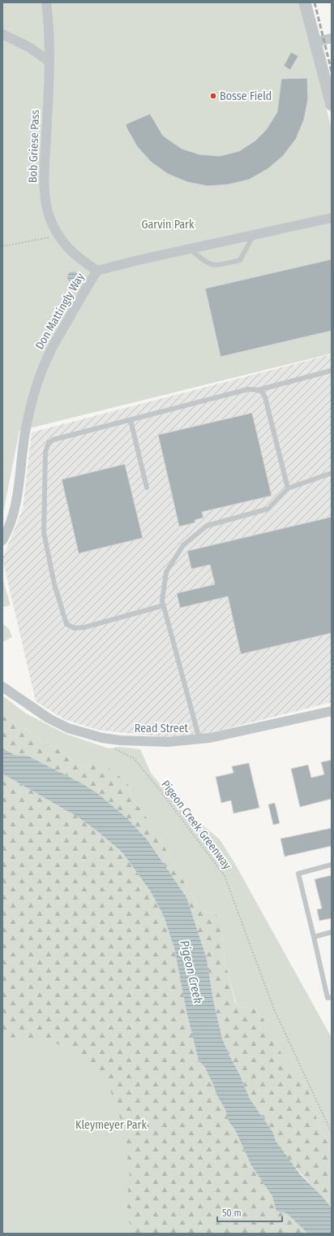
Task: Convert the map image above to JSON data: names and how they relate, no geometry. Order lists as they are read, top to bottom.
{
  "streets": {
    "street": ["Bob Griese Pass", "Don Mattingly Way", "Read Street"],
    "path": ["Pigeon Creek Greenway"]
  },
  "crossings": [
    ["Bob Griese Pass", "Don Mattingly Way"]
  ],
  "water": ["Pigeon Creek"],
  "parks": ["Garvin Park", "Kleymeyer Park"],
  "places": ["Bosse Field"],
  "scale_bar": "50 m"
}
